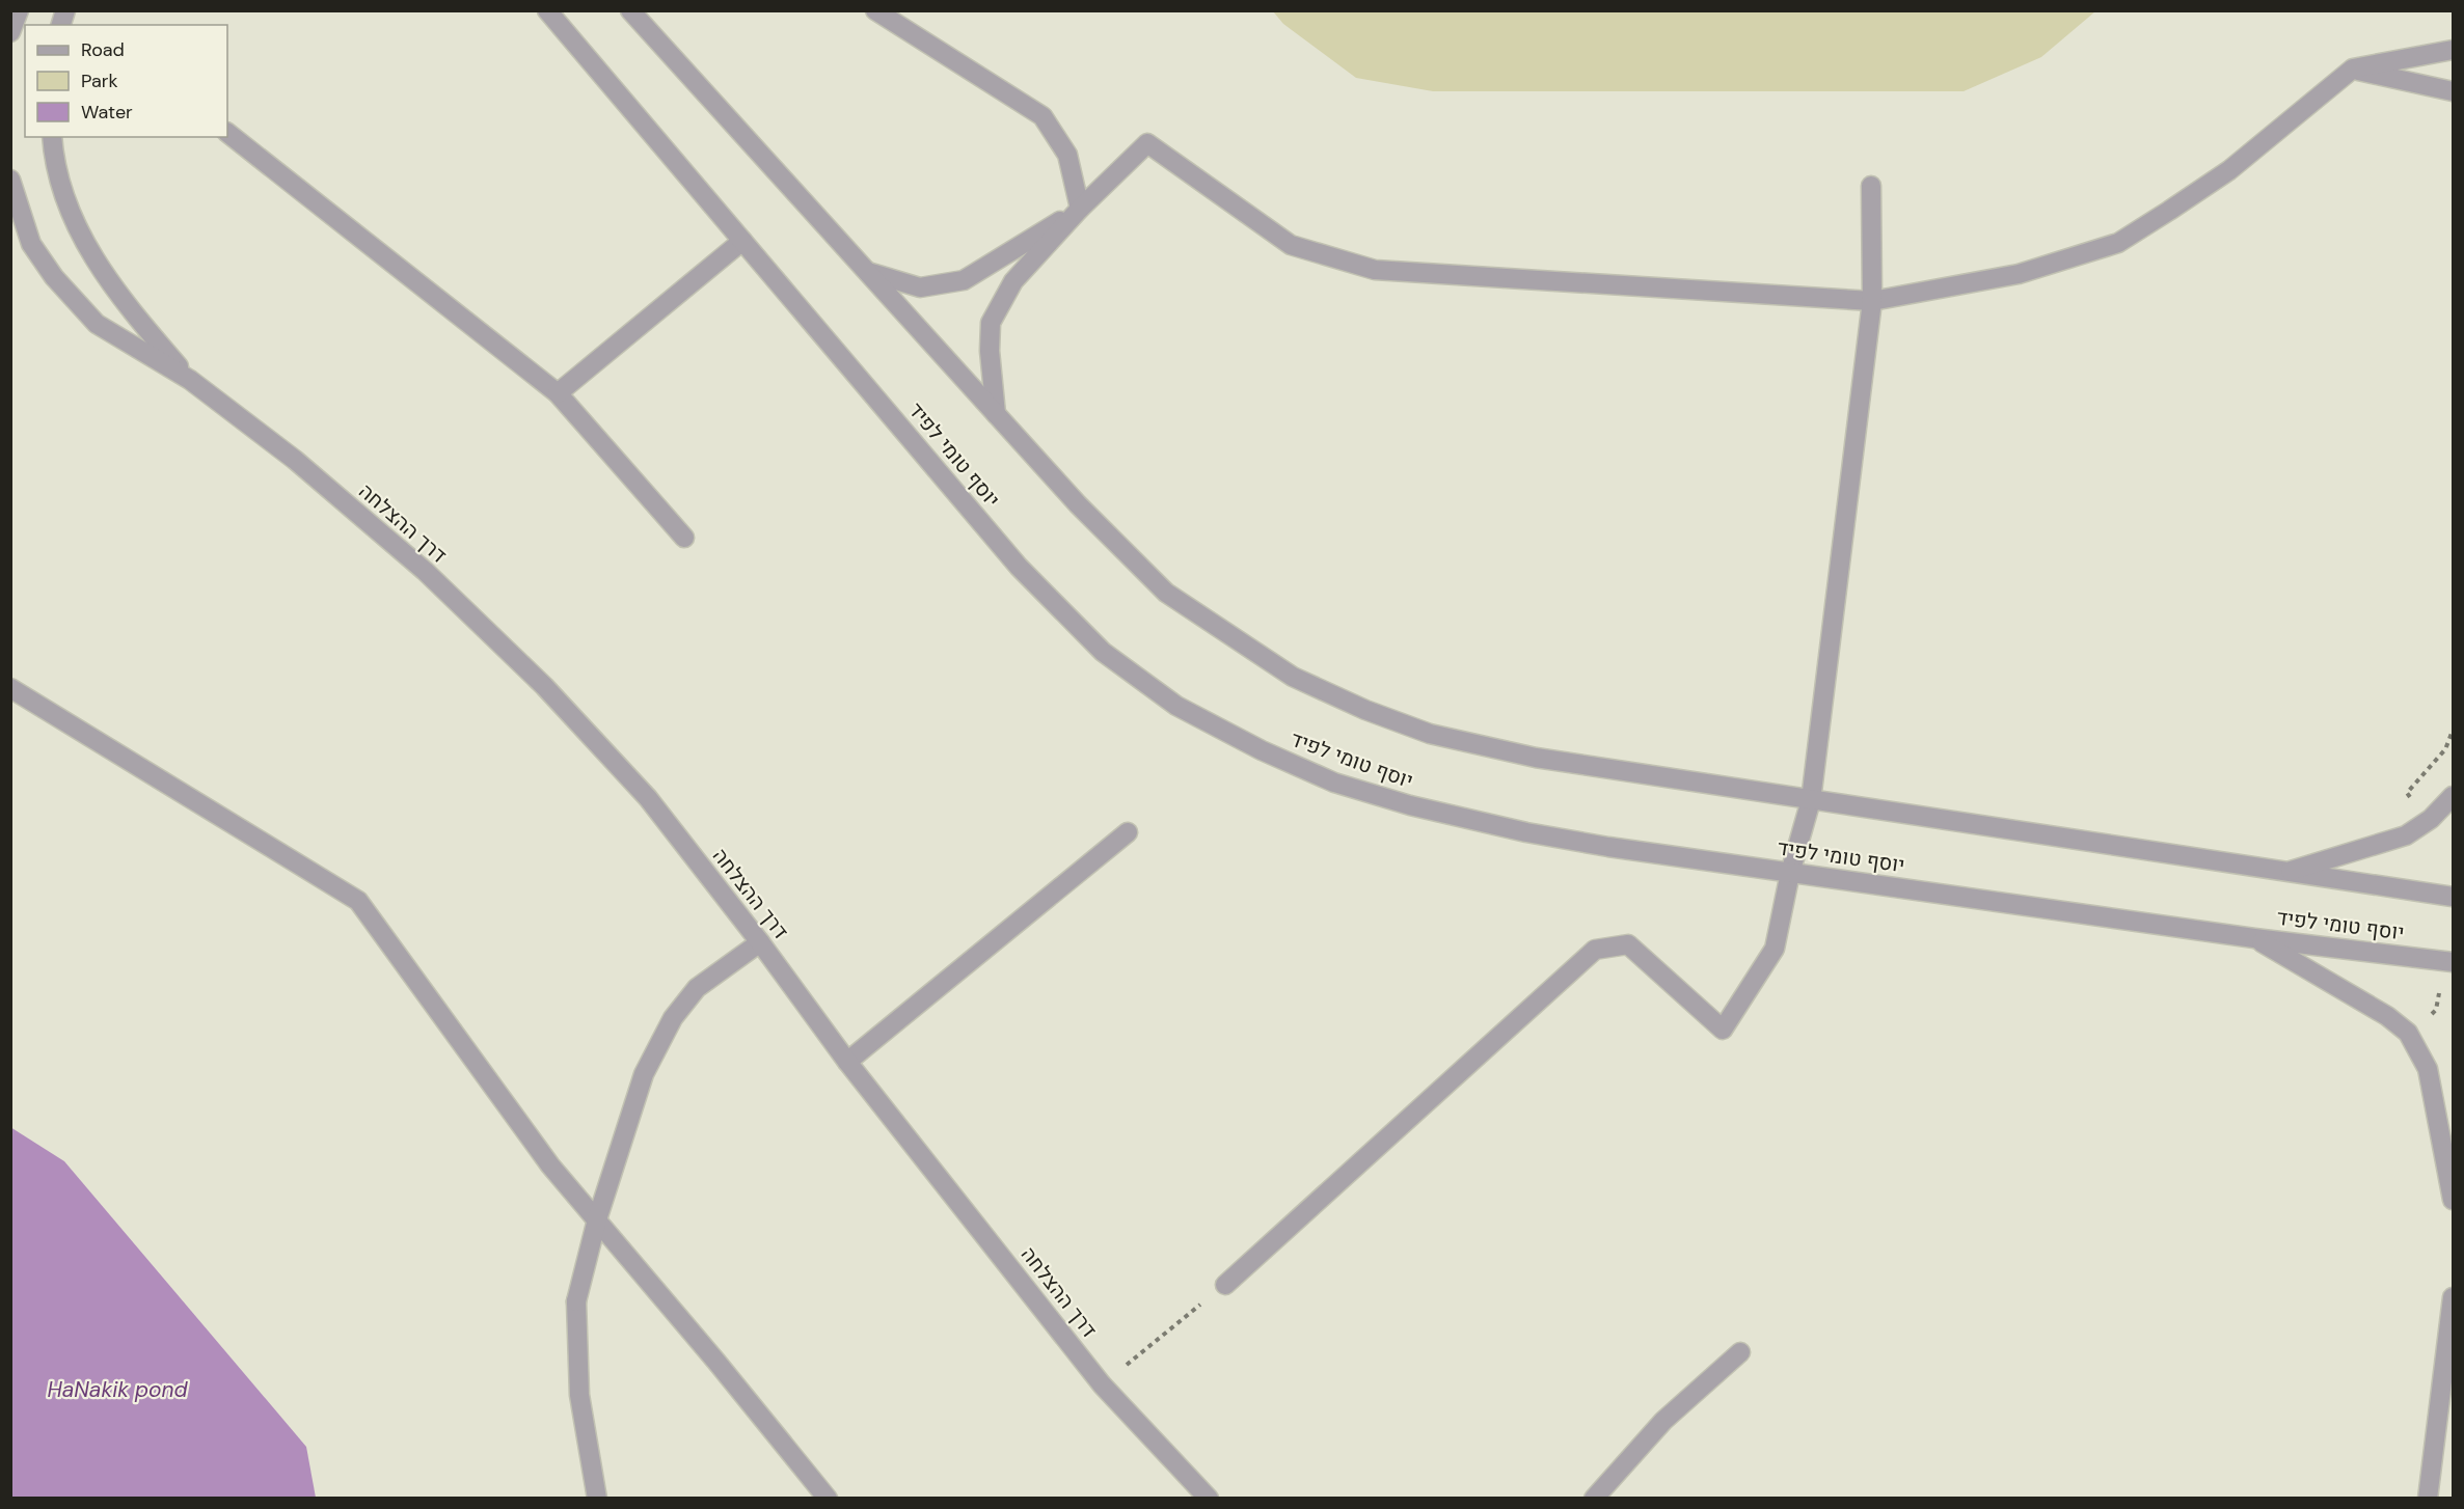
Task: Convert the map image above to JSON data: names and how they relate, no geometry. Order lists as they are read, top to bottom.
{
  "streets": {
    "street": ["יוסף טומי לפיד", "דרך ההצלחה"]
  },
  "water": ["HaNakik pond"],
  "legend": ["Road", "Park", "Water"]
}
